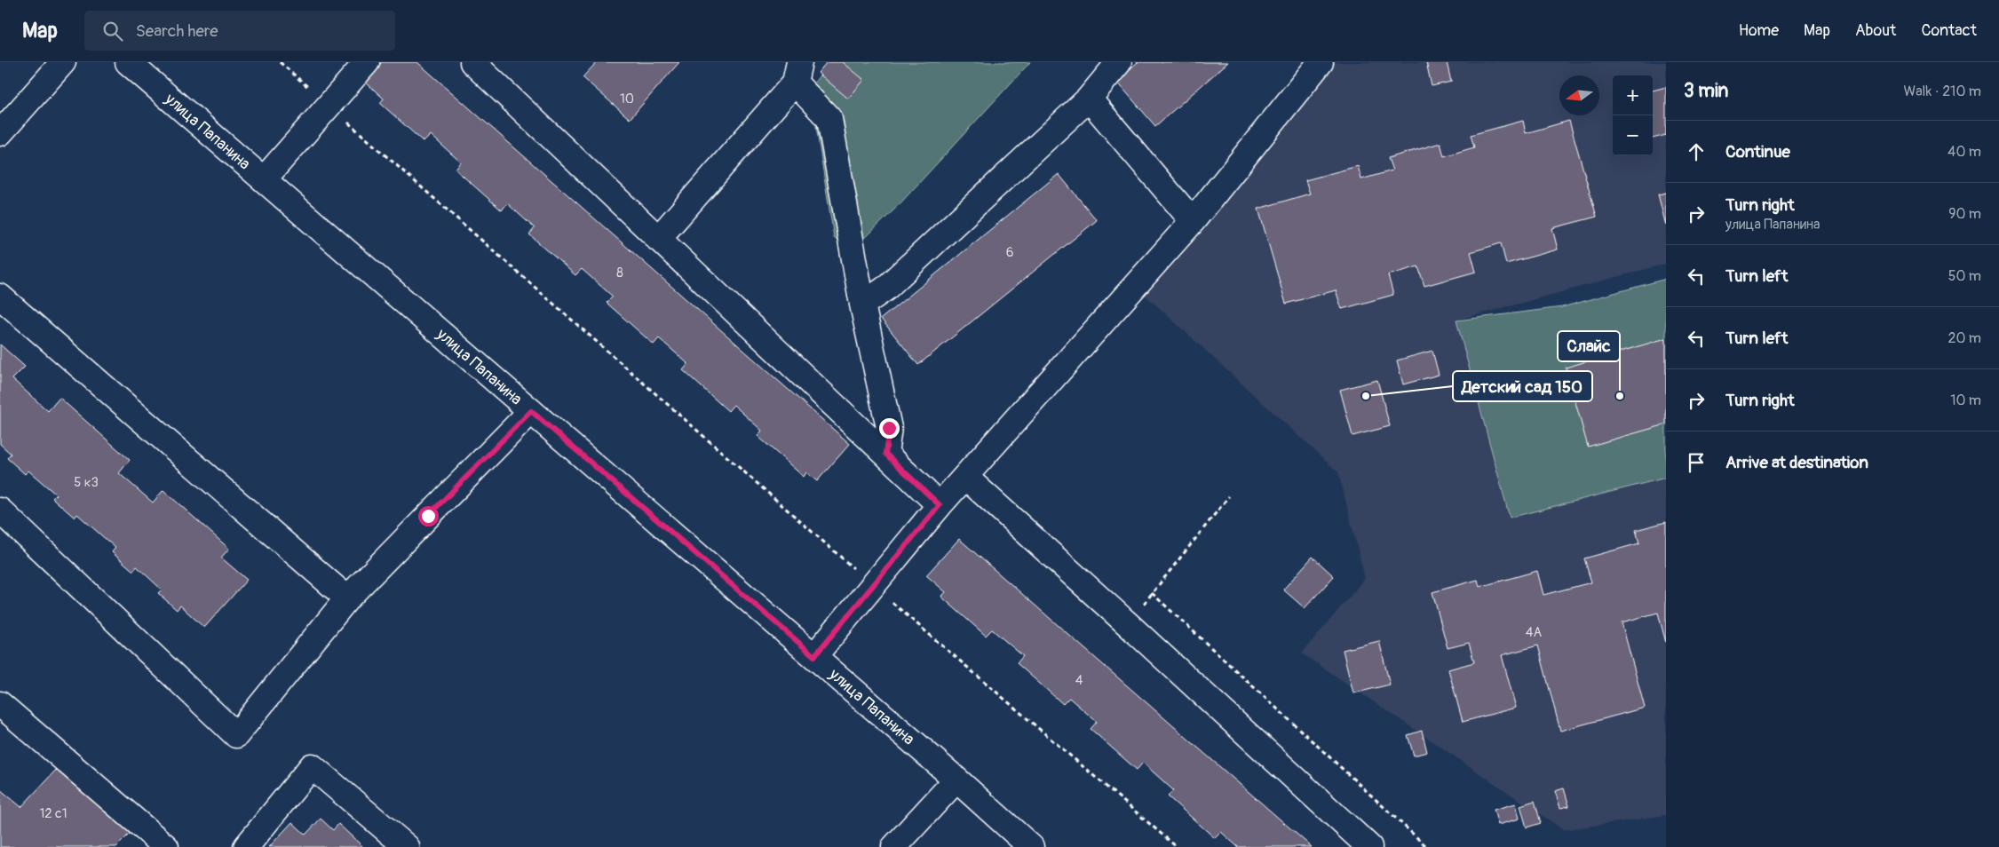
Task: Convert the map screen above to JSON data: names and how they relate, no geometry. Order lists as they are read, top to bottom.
{
  "streets": {
    "street": ["улица Папанина"]
  },
  "places": ["Детский сад 150", "Слайс"],
  "house_numbers": [
    "10",
    "6",
    "8",
    "5 к3",
    "4А",
    "4",
    "12 с1"
  ],
  "north": "left",
  "page": {
    "header": "Map",
    "search": "Search here",
    "nav": [
      "Home",
      "Map",
      "About",
      "Contact"
    ],
    "heading": ["3 min", "Walk · 210 m"],
    "map_buttons": ["+", "−"],
    "list": [
      ["Continue", "40 m"],
      ["Turn right", "улица Папанина", "90 m"],
      ["Turn left", "50 m"],
      ["Turn left", "20 m"],
      ["Turn right", "10 m"],
      "Arrive at destination"
    ]
  }
}
